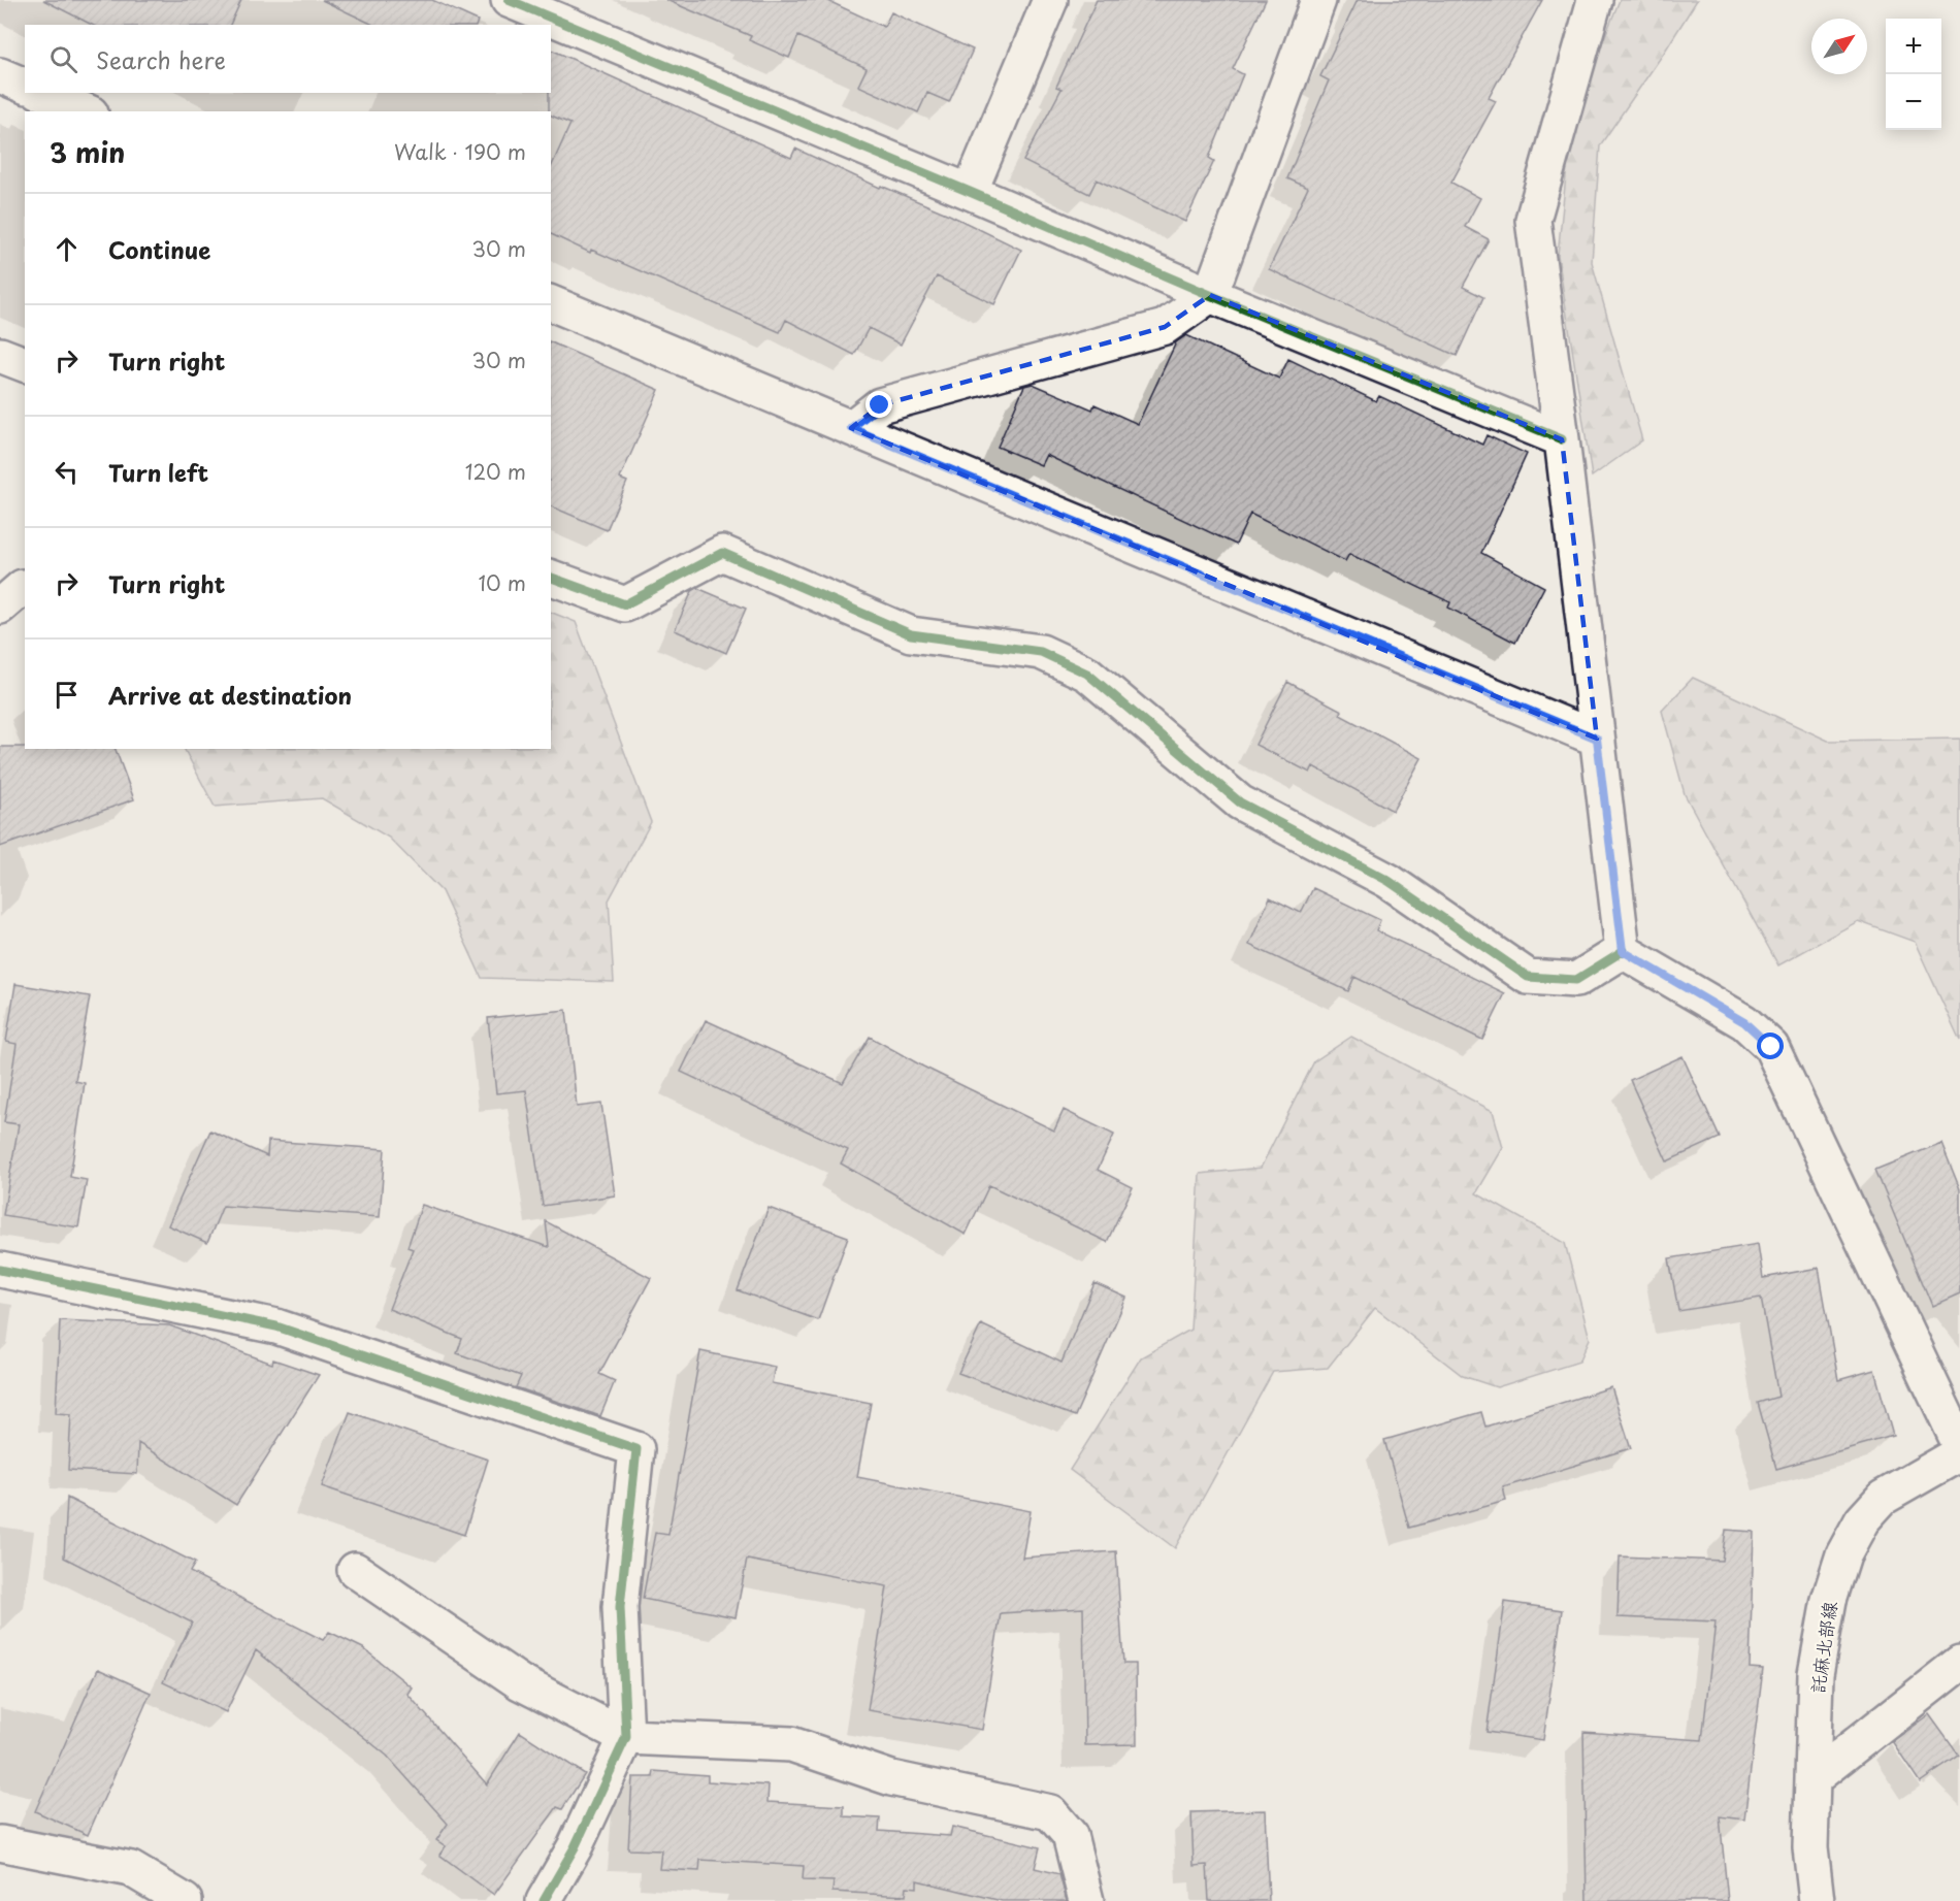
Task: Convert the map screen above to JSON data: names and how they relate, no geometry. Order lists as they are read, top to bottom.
{
  "streets": {
    "street": ["託麻北部線"]
  },
  "north": "top right",
  "page": {
    "map_buttons": ["+", "−"],
    "search": "Search here",
    "heading": ["3 min", "Walk · 190 m"],
    "list": [
      ["Continue", "30 m"],
      ["Turn right", "30 m"],
      ["Turn left", "120 m"],
      ["Turn right", "10 m"],
      "Arrive at destination"
    ]
  }
}
